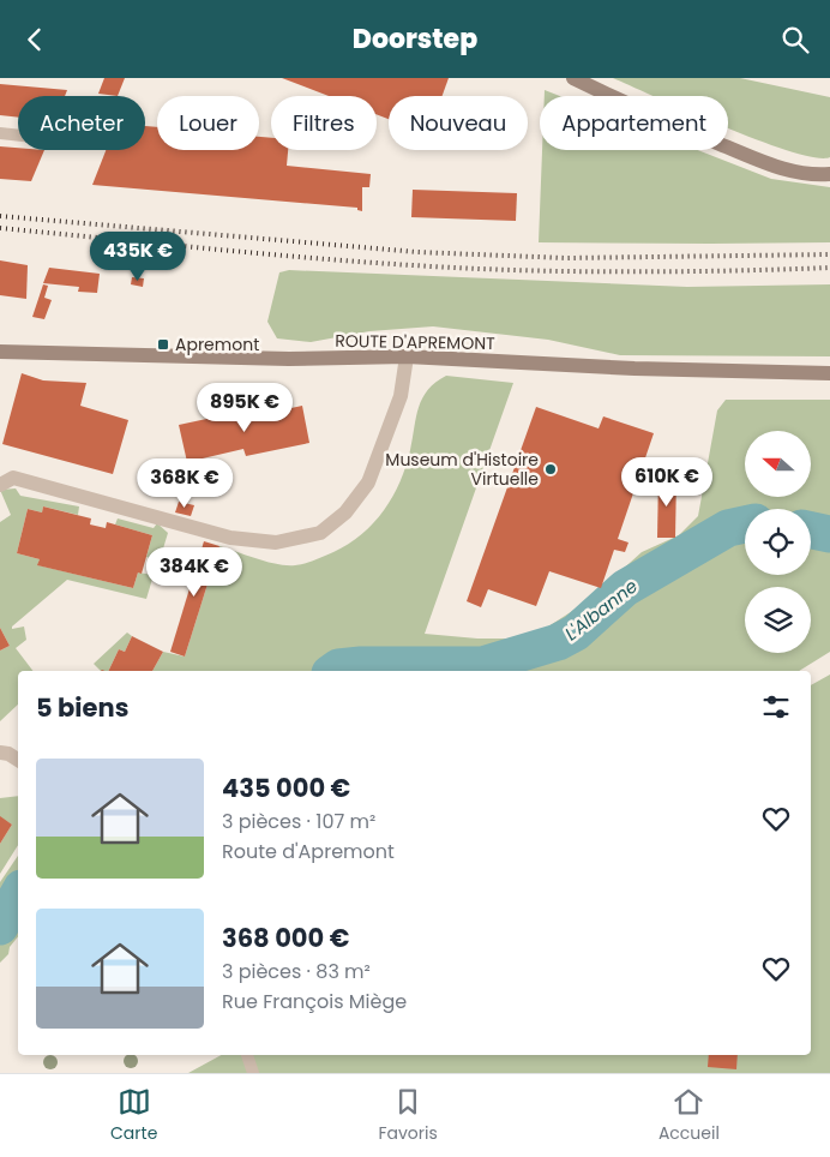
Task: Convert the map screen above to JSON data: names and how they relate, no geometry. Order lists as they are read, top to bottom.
{
  "streets": {
    "main road": ["ROUTE D'APREMONT"]
  },
  "water": ["L'Albanne"],
  "places": {
    "transit": ["Apremont"],
    "other": ["Museum d'Histoire Virtuelle"]
  },
  "north": "left",
  "page": {
    "header": "Doorstep",
    "chip": [
      "Acheter",
      "Louer",
      "Filtres",
      "Nouveau",
      "Appartement"
    ],
    "price": [
      "435K €",
      "895K €",
      "610K €",
      "368K €",
      "384K €"
    ],
    "heading": "5 biens",
    "list": [
      {
        "name": "435 000 €",
        "note": "3 pièces · 107 m² · Route d'Apremont"
      },
      {
        "name": "368 000 €",
        "note": "3 pièces · 83 m² · Rue François Miège"
      }
    ],
    "tabs": ["Carte", "Favoris", "Accueil"]
  }
}
